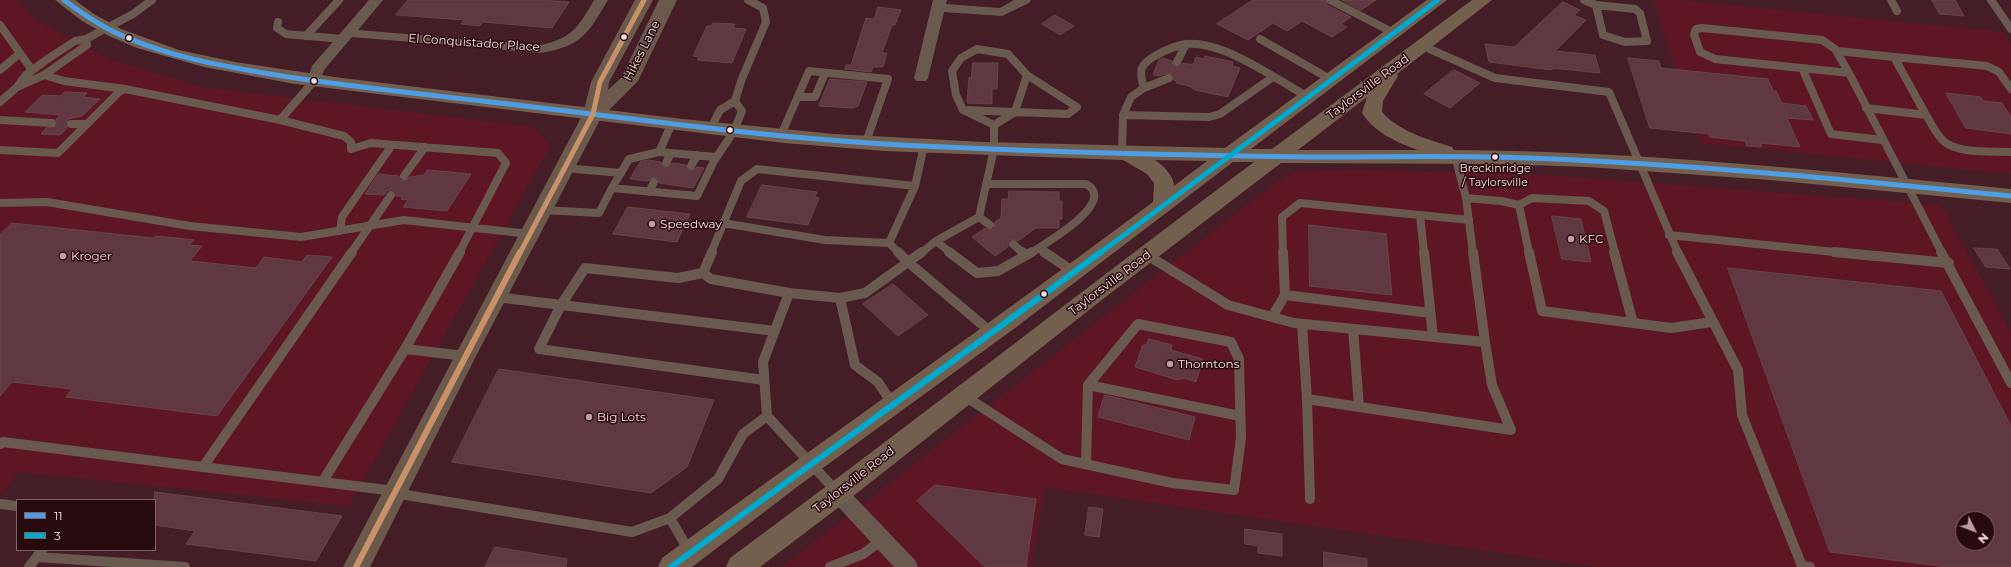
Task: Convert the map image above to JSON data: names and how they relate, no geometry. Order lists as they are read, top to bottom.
{
  "streets": {
    "main road": ["Hikes Lane", "Taylorsville Road"],
    "street": ["El Conquistador Place"]
  },
  "places": [
    "Breckinridge / Taylorsville",
    "Speedway",
    "KFC",
    "Kroger",
    "Thorntons",
    "Big Lots"
  ],
  "lines": ["transit line 11", "transit line 3"],
  "legend": ["11", "3"],
  "north": "bottom right"
}
